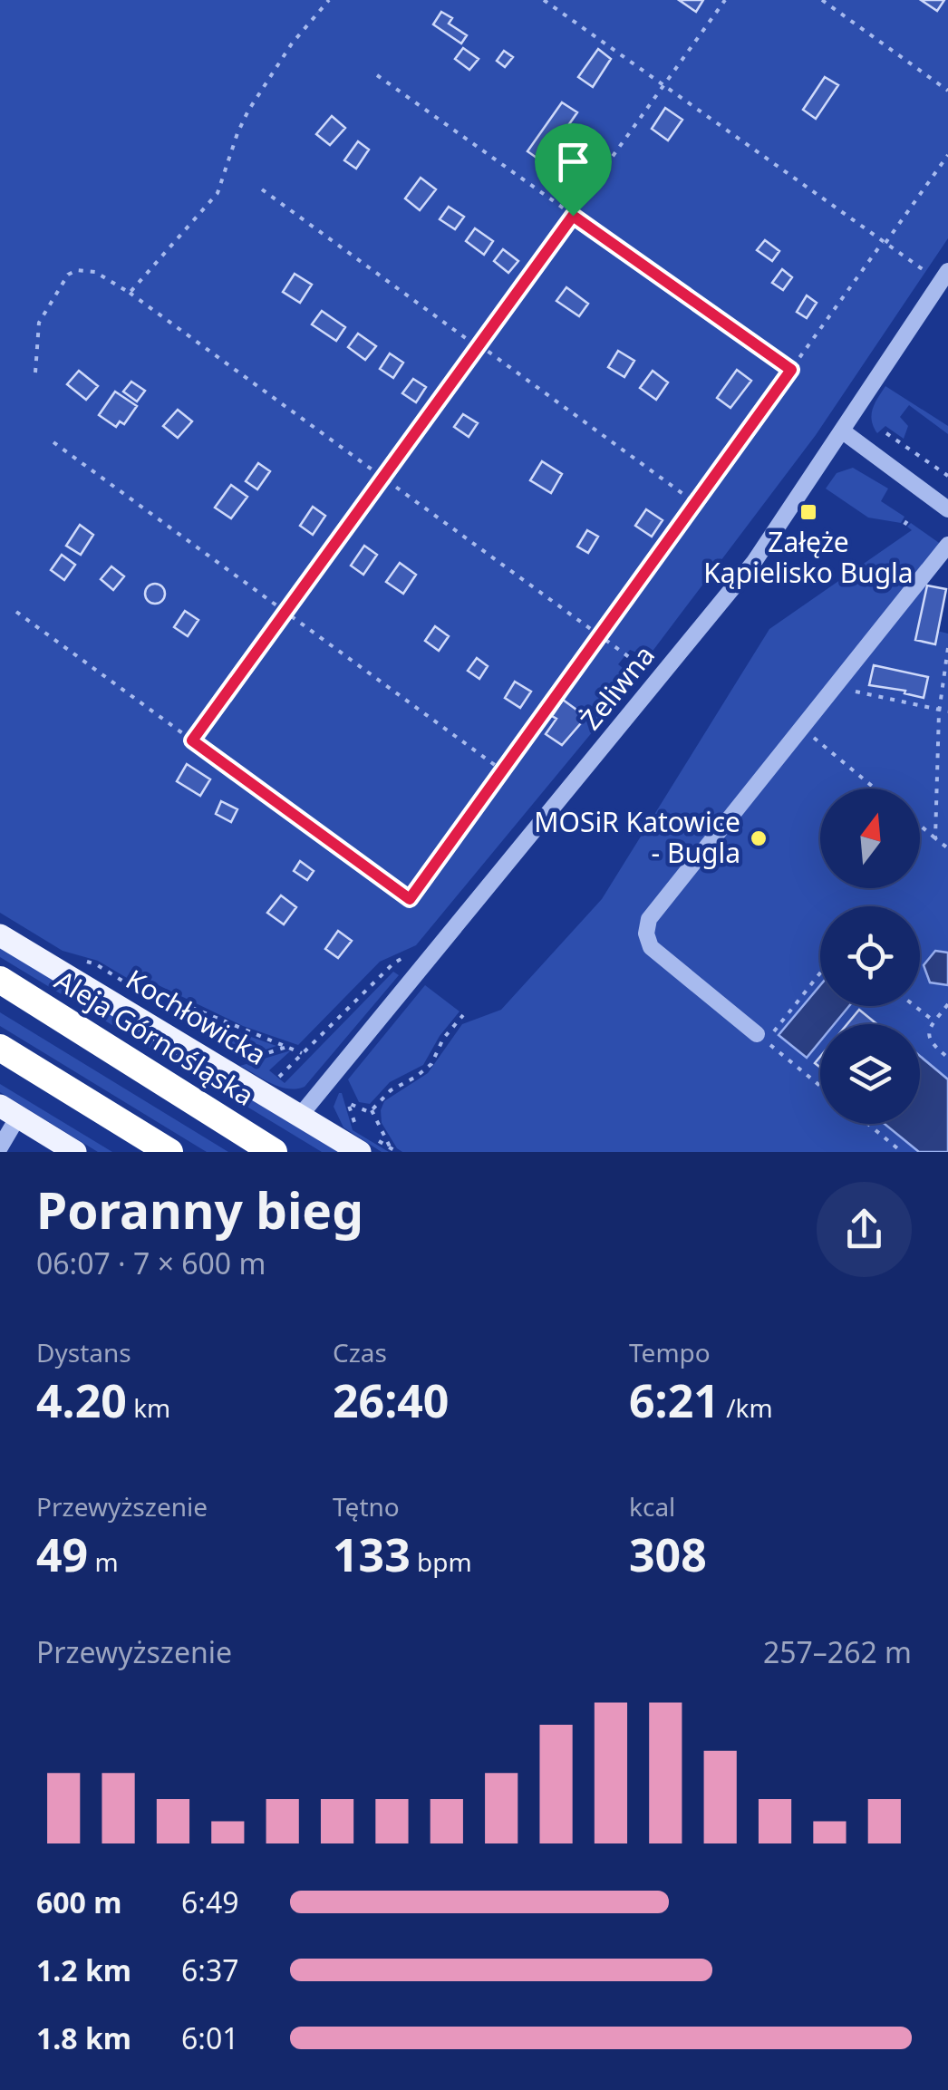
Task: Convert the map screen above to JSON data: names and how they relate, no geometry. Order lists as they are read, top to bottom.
{
  "streets": {
    "highway": ["Aleja Górnośląska"],
    "main road": ["Kochłowicka"],
    "street": ["Żeliwna"]
  },
  "crossings": [
    ["Żeliwna", "Kochłowicka"]
  ],
  "places": {
    "transit": ["Załęże Kąpielisko Bugla"],
    "other": ["MOSiR Katowice - Bugla"]
  },
  "north": "top",
  "page": {
    "heading": ["Poranny bieg", "06:07 · 7 × 600 m"],
    "stats": [
      ["Dystans", "4.20 km"],
      ["Czas", "26:40"],
      ["Tempo", "6:21 /km"],
      ["Przewyższenie", "49 m"],
      ["Tętno", "133 bpm"],
      ["kcal", "308"]
    ],
    "chart": ["Przewyższenie", "257–262 m"],
    "list": [
      {
        "name": "600 m",
        "note": "6:49"
      },
      {
        "name": "1.2 km",
        "note": "6:37"
      },
      {
        "name": "1.8 km",
        "note": "6:01"
      }
    ]
  }
}
